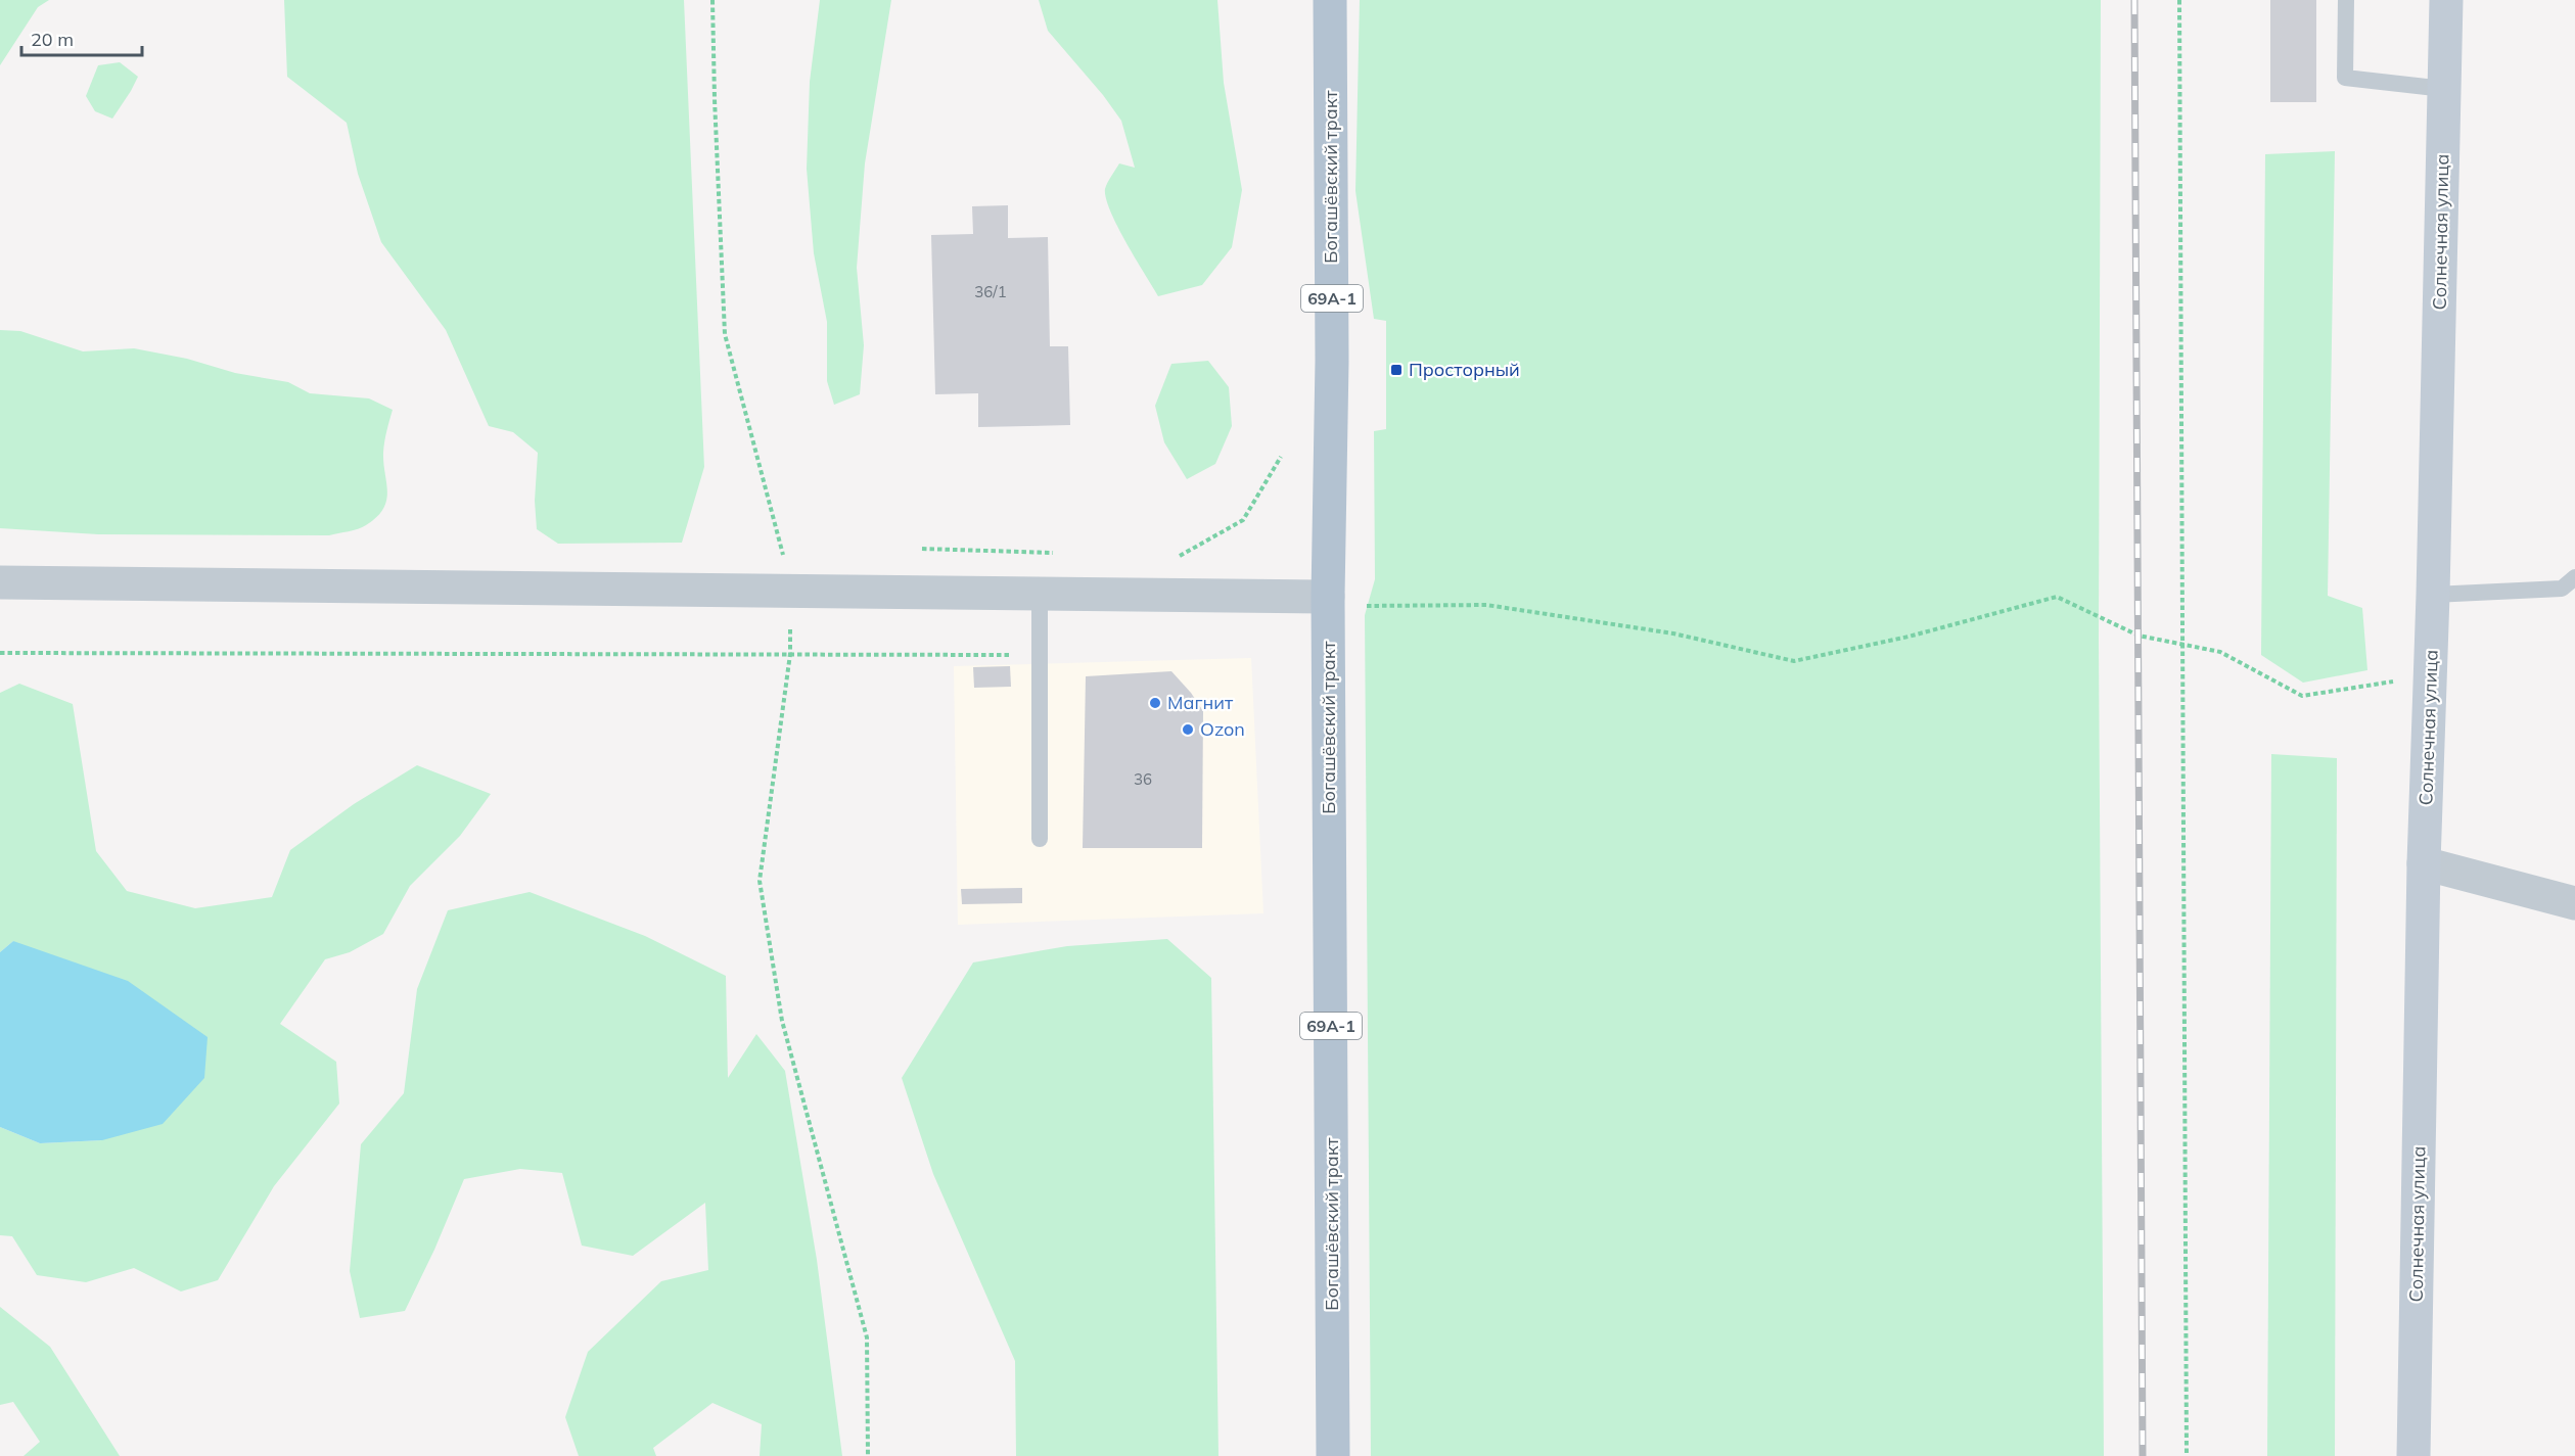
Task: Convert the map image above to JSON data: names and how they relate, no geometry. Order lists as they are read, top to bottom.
{
  "streets": {
    "main road": ["Богашёвский тракт", "69А-1"],
    "street": ["Солнечная улица"]
  },
  "places": {
    "transit": ["Просторный"],
    "other": ["Магнит", "Ozon"]
  },
  "house_numbers": ["36/1", "36"],
  "scale_bar": "20 m"
}
